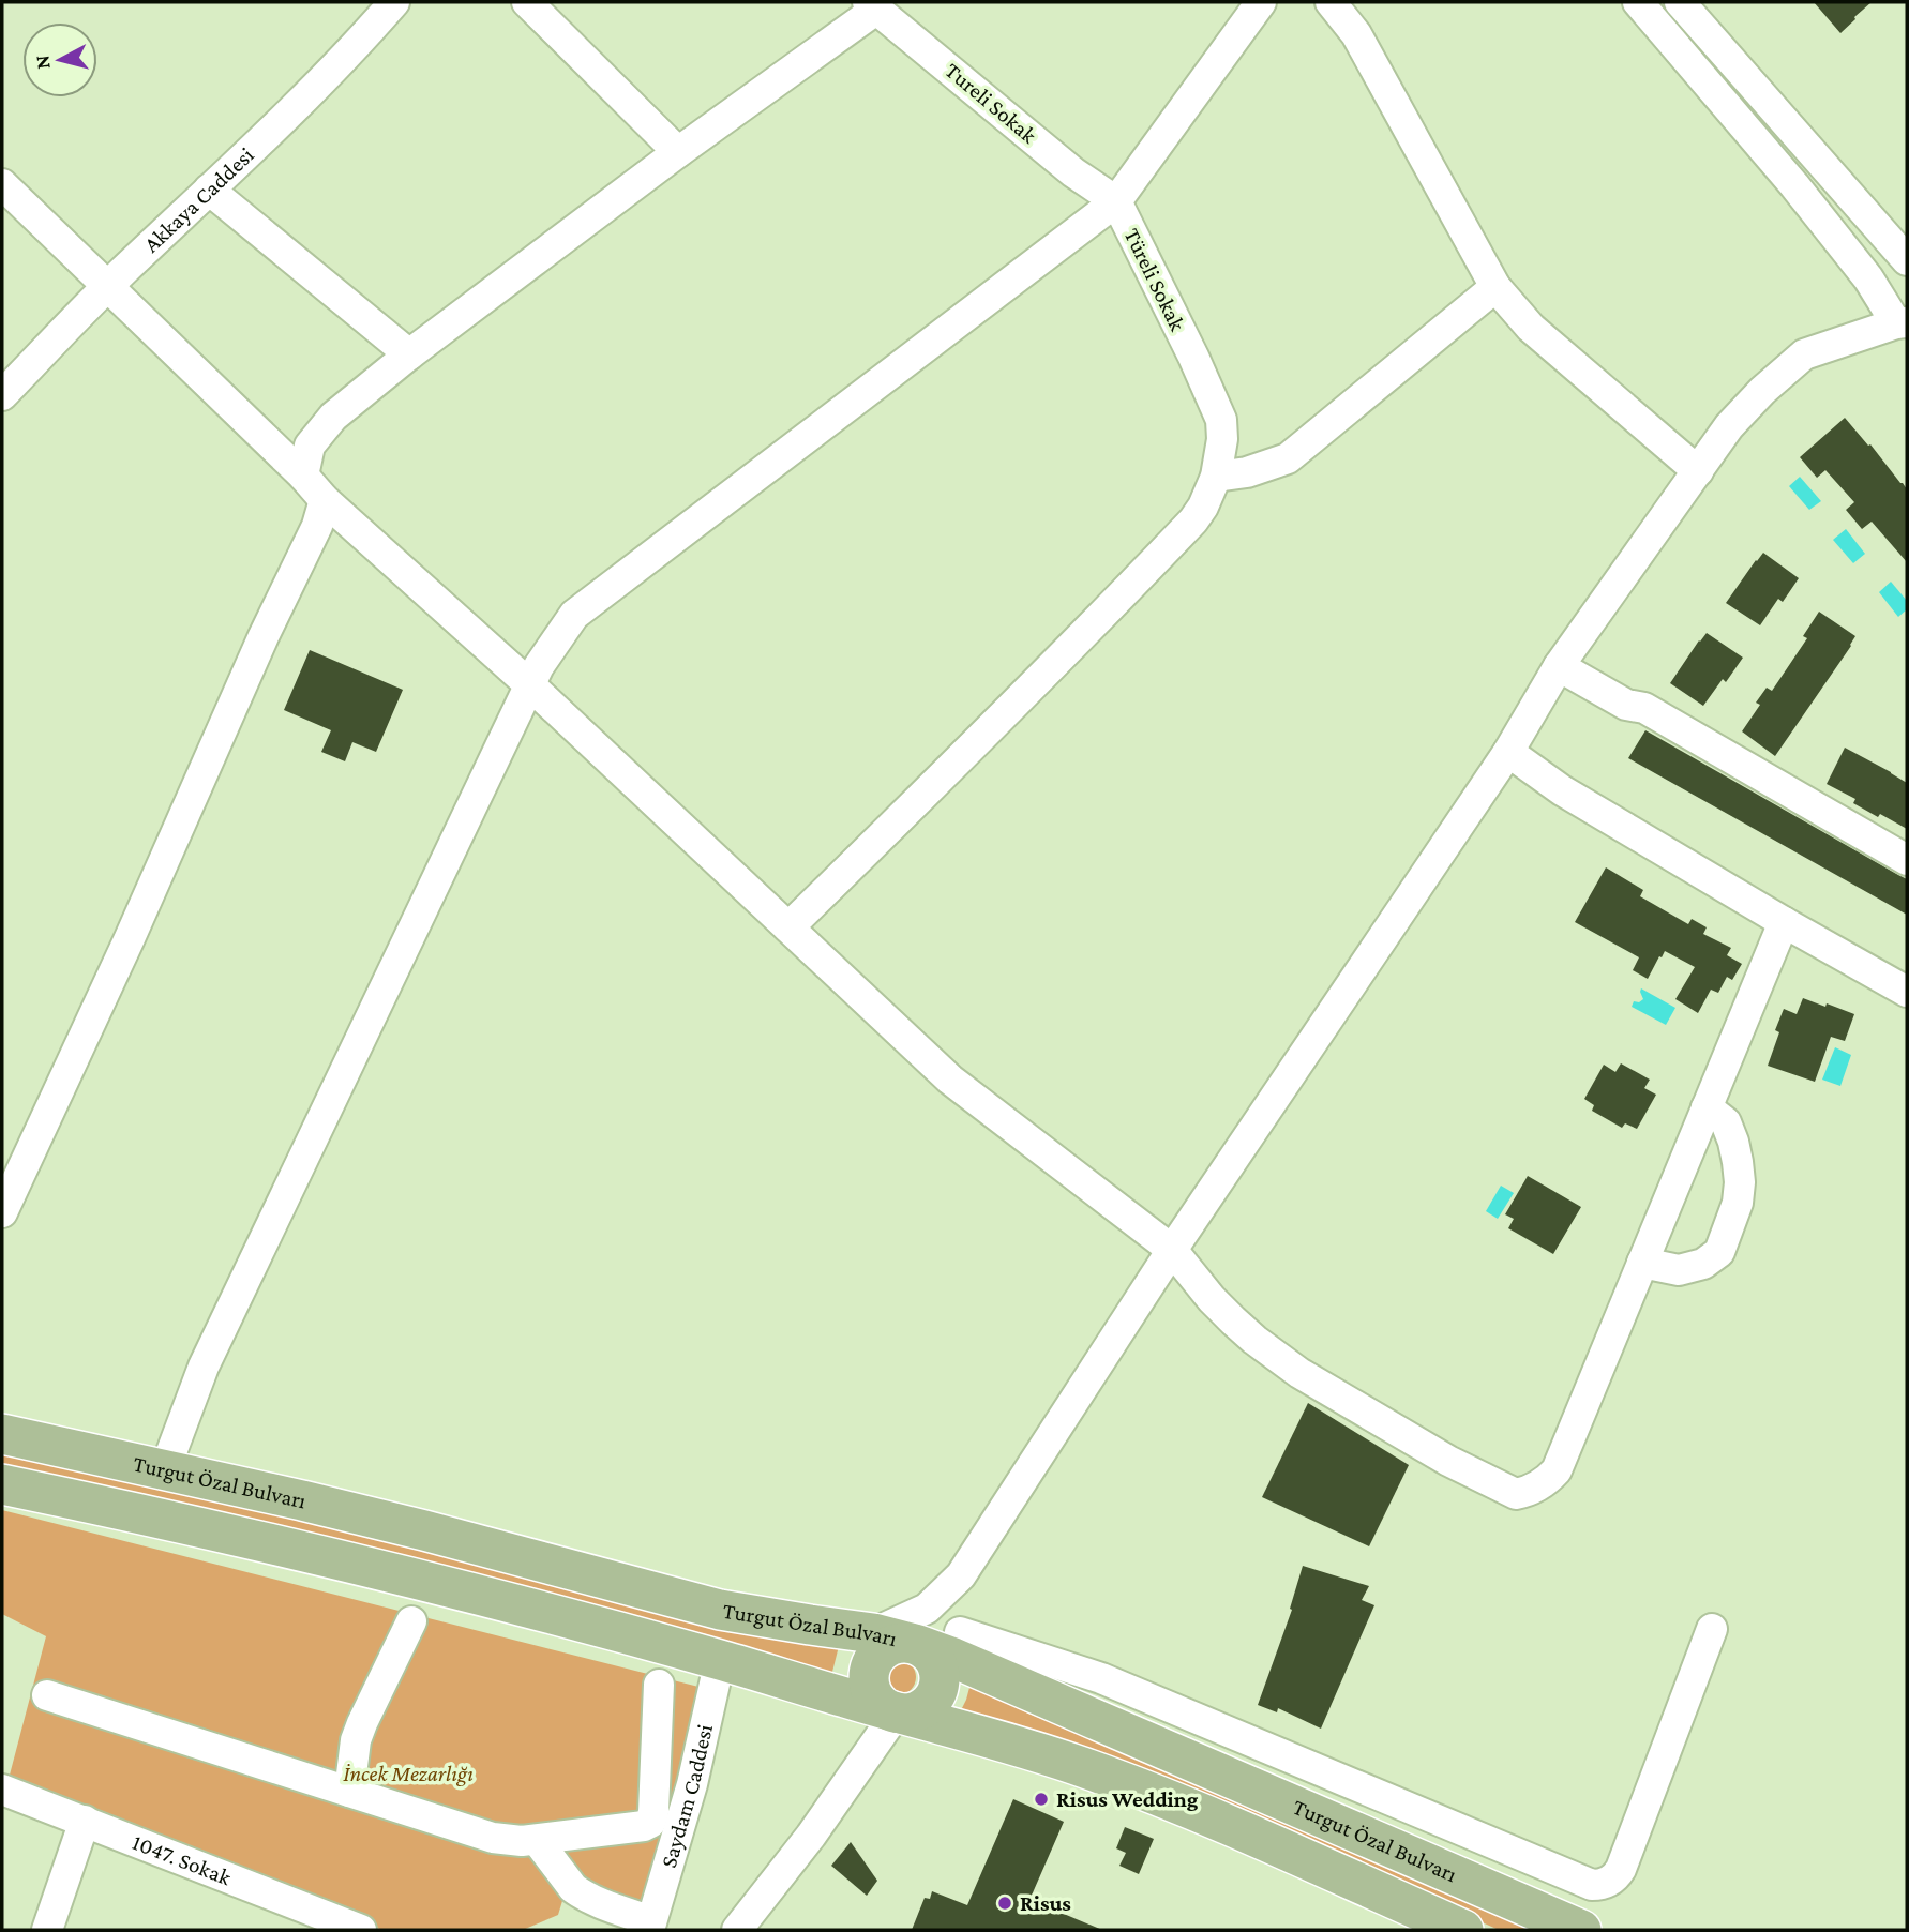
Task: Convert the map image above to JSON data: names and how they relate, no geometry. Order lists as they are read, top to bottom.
{
  "streets": {
    "main road": ["Turgut Özal Bulvarı"],
    "street": [
      "Tureli Sokak",
      "Akkaya Caddesi",
      "Türeli Sokak",
      "Saydam Caddesi",
      "1047. Sokak"
    ]
  },
  "crossings": [
    ["Tureli Sokak", "Türeli Sokak"],
    ["Turgut Özal Bulvarı", "Saydam Caddesi"]
  ],
  "parks": ["İncek Mezarlığı"],
  "places": ["Risus Wedding", "Risus"],
  "north": "left"
}
